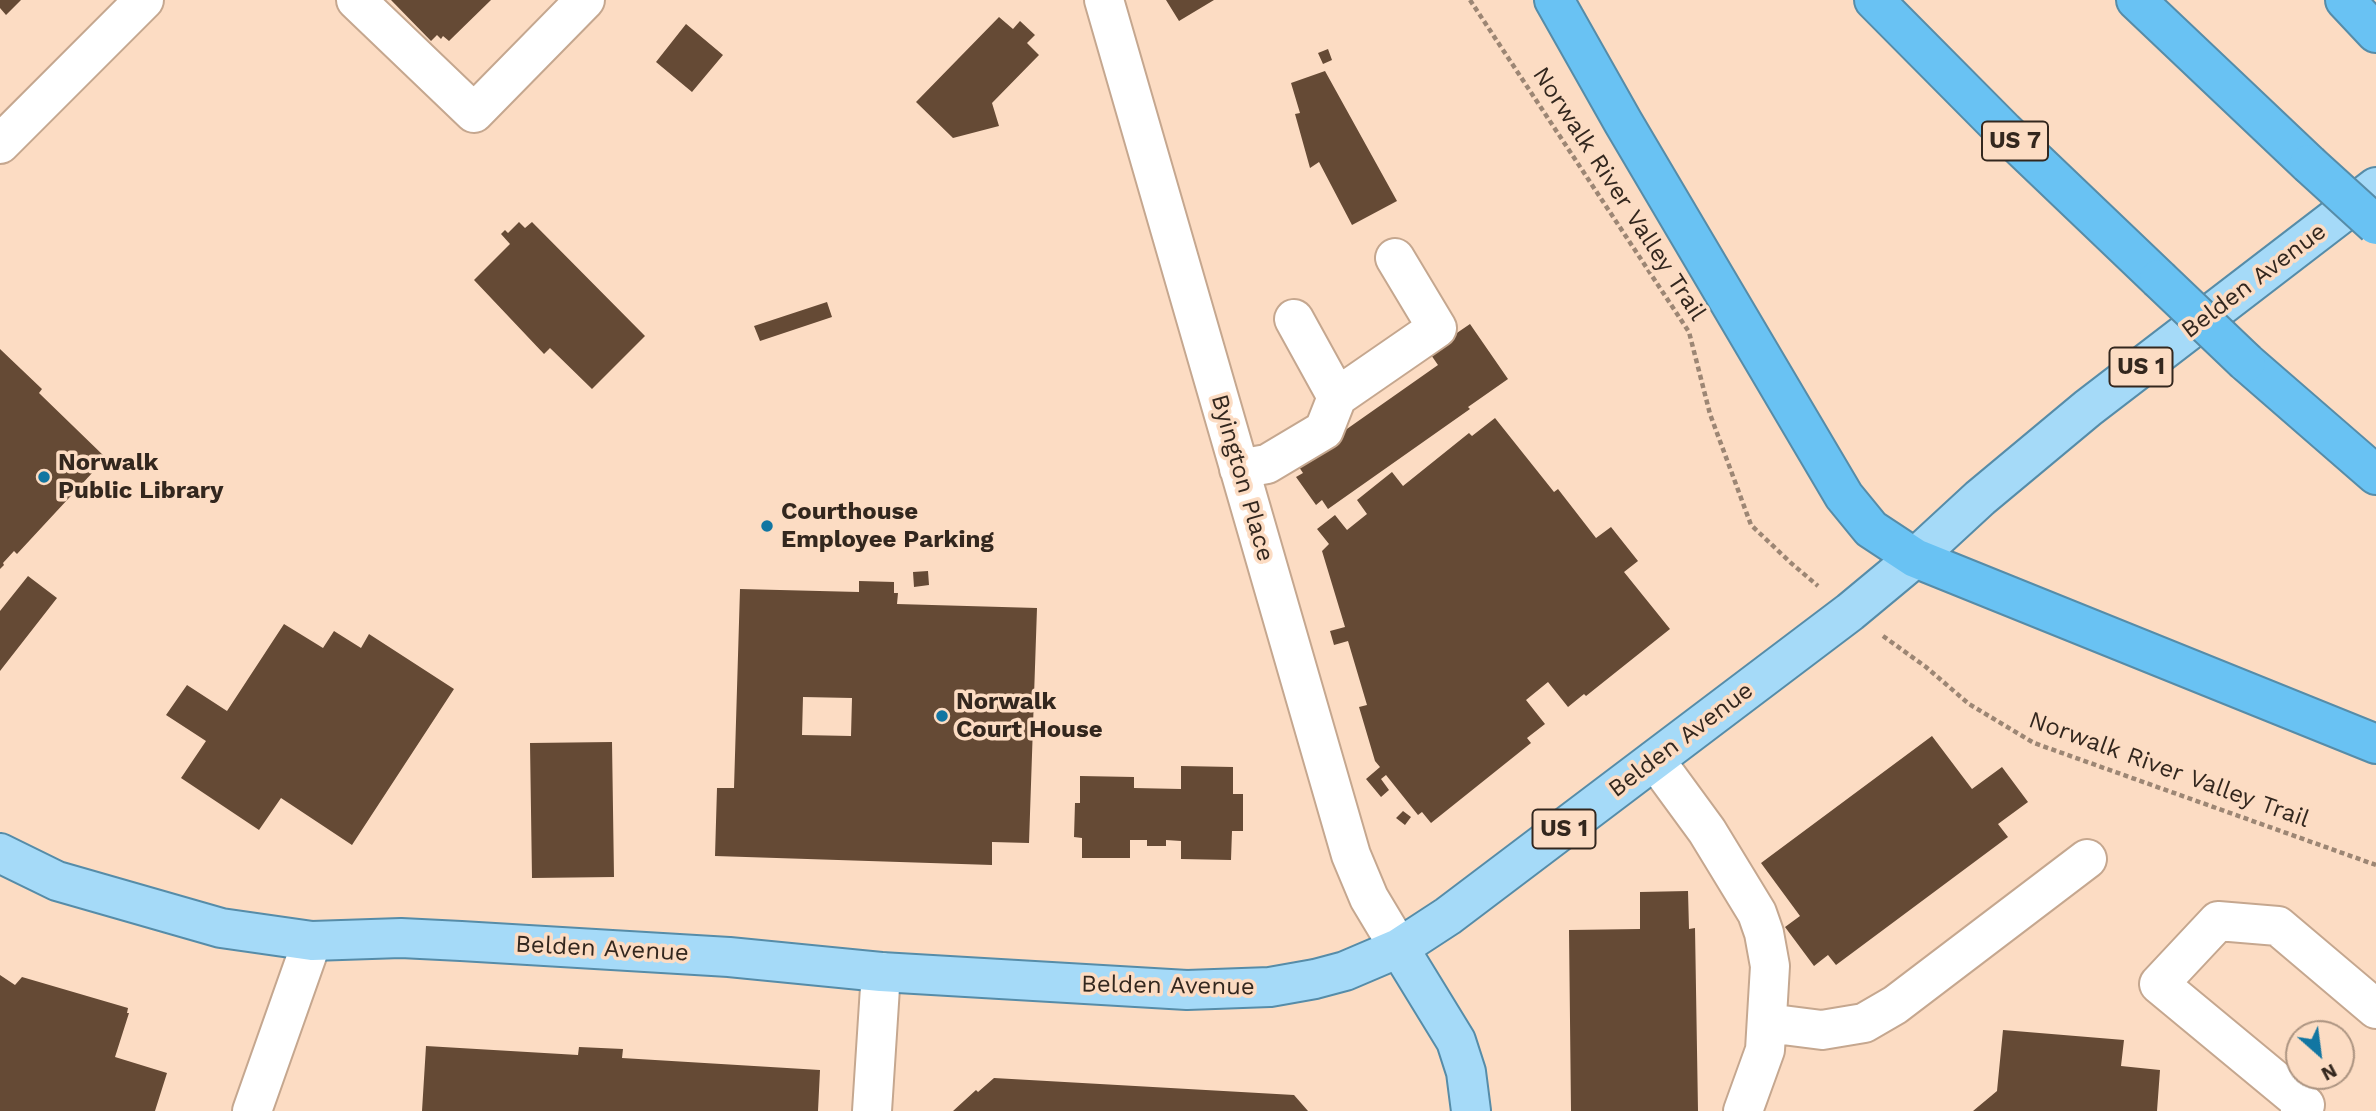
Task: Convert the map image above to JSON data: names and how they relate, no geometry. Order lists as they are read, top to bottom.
{
  "streets": {
    "highway": ["US 7"],
    "main road": ["Belden Avenue", "US 1"],
    "street": ["Byington Place"],
    "path": ["Norwalk River Valley Trail"]
  },
  "crossings": [
    ["Belden Avenue", "Byington Place"]
  ],
  "places": ["Norwalk Public Library", "Courthouse Employee Parking", "Norwalk Court House"],
  "north": "bottom right"
}
